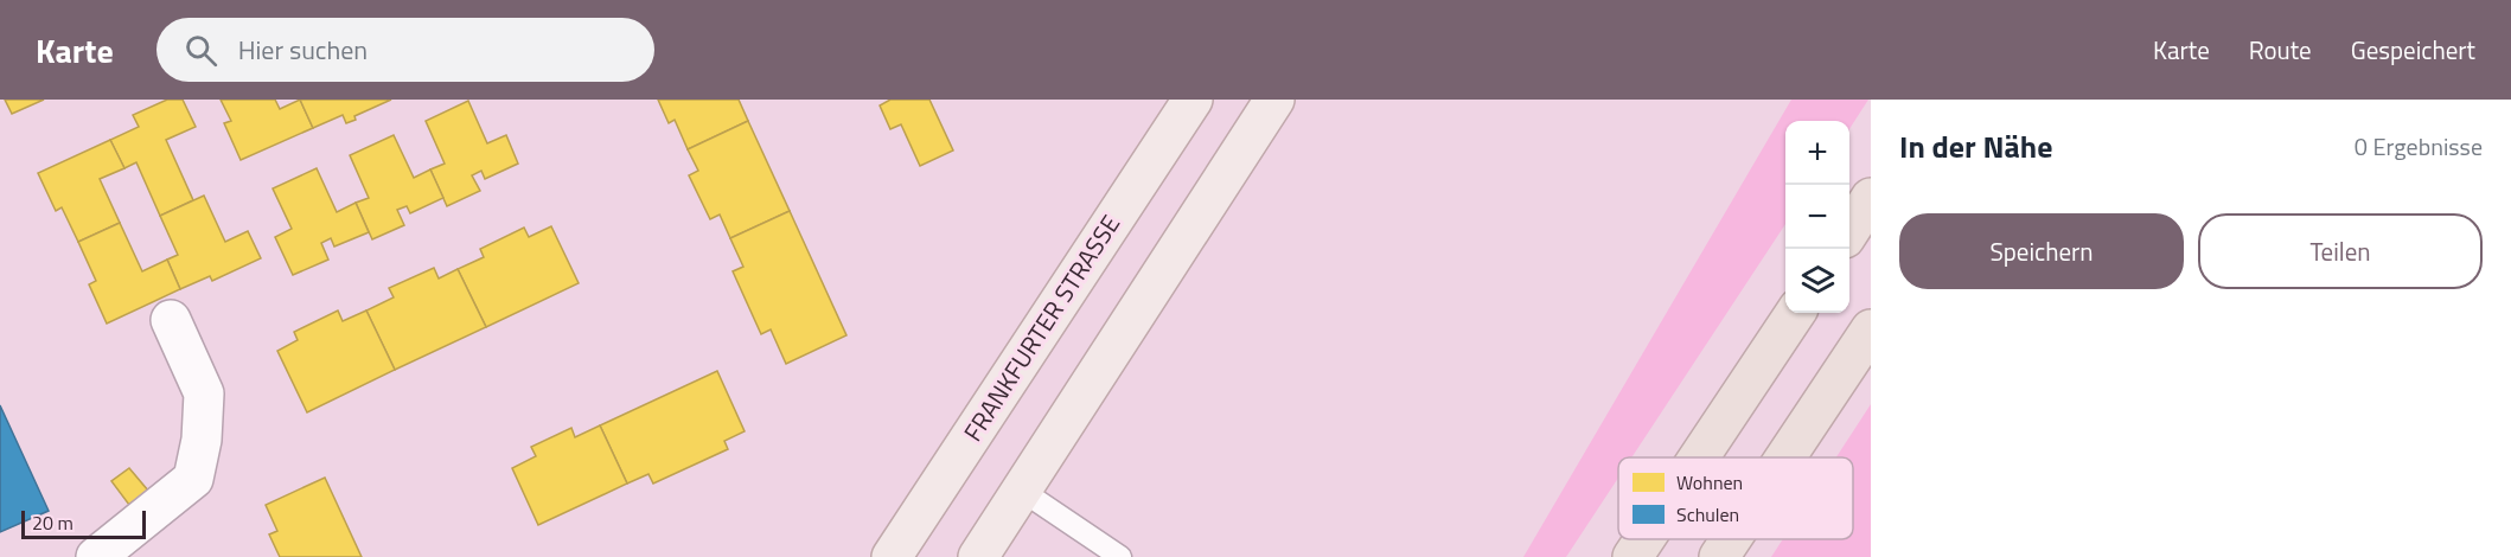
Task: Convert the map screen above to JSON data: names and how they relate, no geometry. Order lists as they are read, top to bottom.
{
  "streets": {
    "main road": ["FRANKFURTER STRASSE"]
  },
  "legend": ["Wohnen", "Schulen"],
  "scale_bar": "20 m",
  "page": {
    "header": "Karte",
    "search": "Hier suchen",
    "nav": ["Karte", "Route", "Gespeichert"],
    "heading": ["In der Nähe", "0 Ergebnisse"],
    "map_buttons": ["+", "−"],
    "buttons": ["Speichern", "Teilen"],
    "scale": "20 m"
  }
}
